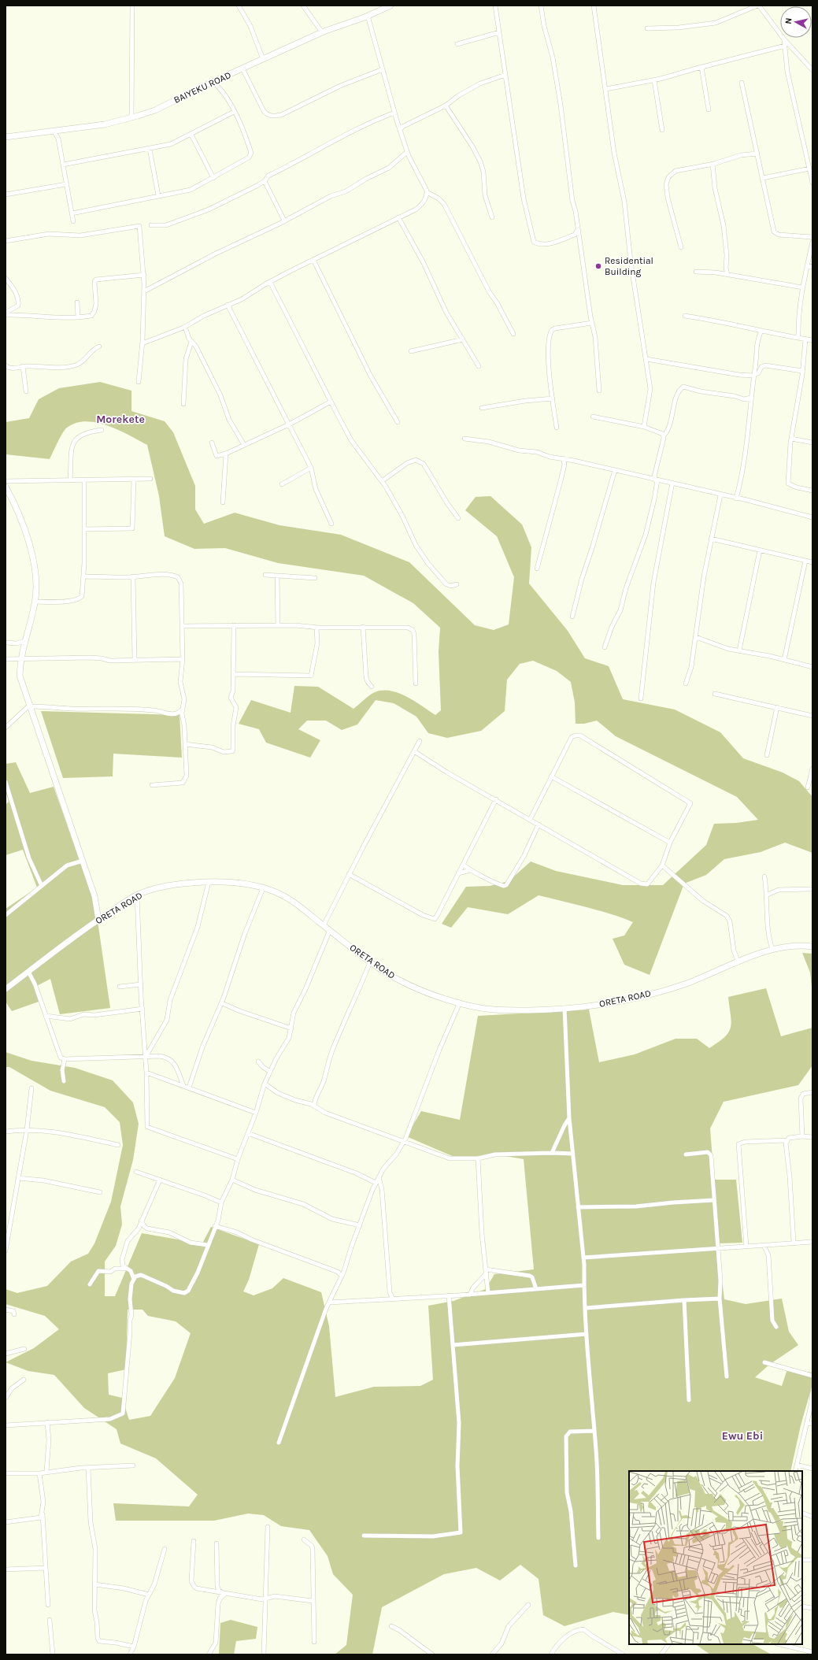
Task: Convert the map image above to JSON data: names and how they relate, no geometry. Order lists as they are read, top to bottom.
{
  "streets": {
    "street": ["BAIYEKU ROAD", "ORETA ROAD"]
  },
  "districts": ["Morekete", "Ewu Ebi"],
  "places": ["Residential Building"],
  "north": "left"
}
